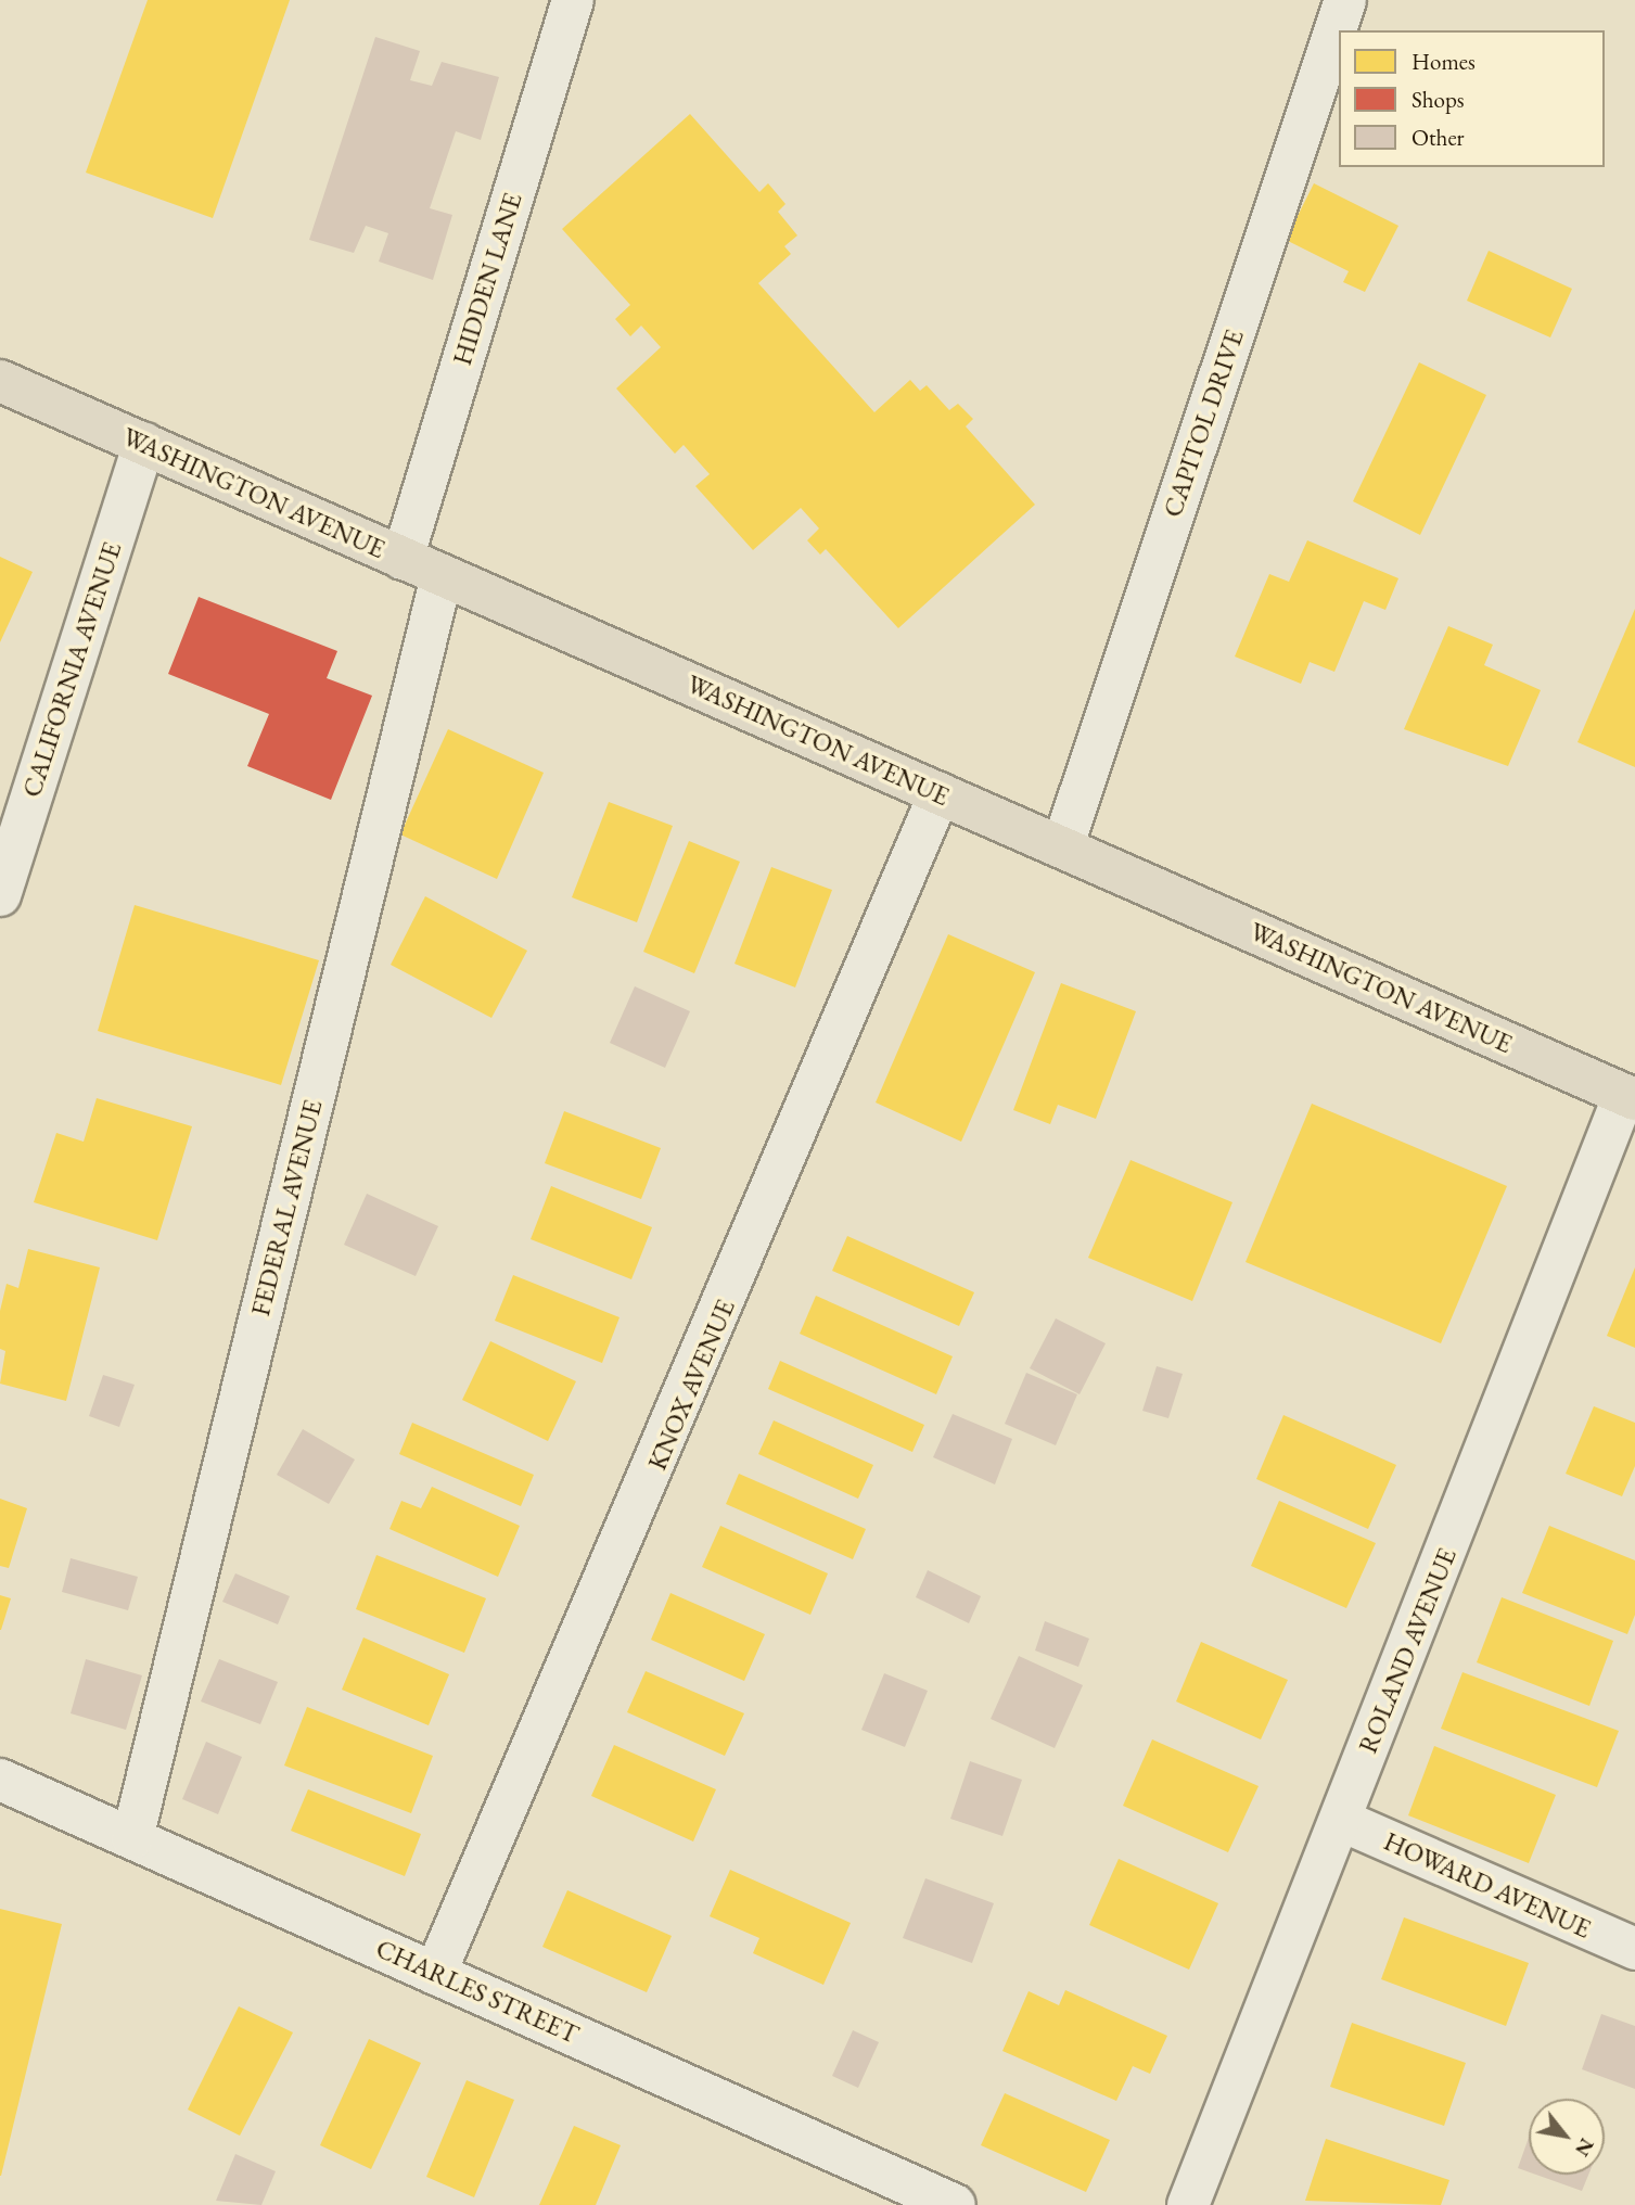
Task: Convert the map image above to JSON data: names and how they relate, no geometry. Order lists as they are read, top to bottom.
{
  "streets": {
    "main road": ["WASHINGTON AVENUE"],
    "street": [
      "HIDDEN LANE",
      "CAPITOL DRIVE",
      "CALIFORNIA AVENUE",
      "FEDERAL AVENUE",
      "KNOX AVENUE",
      "ROLAND AVENUE",
      "HOWARD AVENUE",
      "CHARLES STREET"
    ]
  },
  "crossings": [
    ["HIDDEN LANE", "WASHINGTON AVENUE"],
    ["CAPITOL DRIVE", "WASHINGTON AVENUE"],
    ["WASHINGTON AVENUE", "CALIFORNIA AVENUE"],
    ["WASHINGTON AVENUE", "FEDERAL AVENUE"],
    ["WASHINGTON AVENUE", "KNOX AVENUE"],
    ["WASHINGTON AVENUE", "ROLAND AVENUE"],
    ["FEDERAL AVENUE", "CHARLES STREET"],
    ["KNOX AVENUE", "CHARLES STREET"],
    ["ROLAND AVENUE", "HOWARD AVENUE"]
  ],
  "legend": ["Homes", "Shops", "Other"],
  "north": "bottom right"
}
